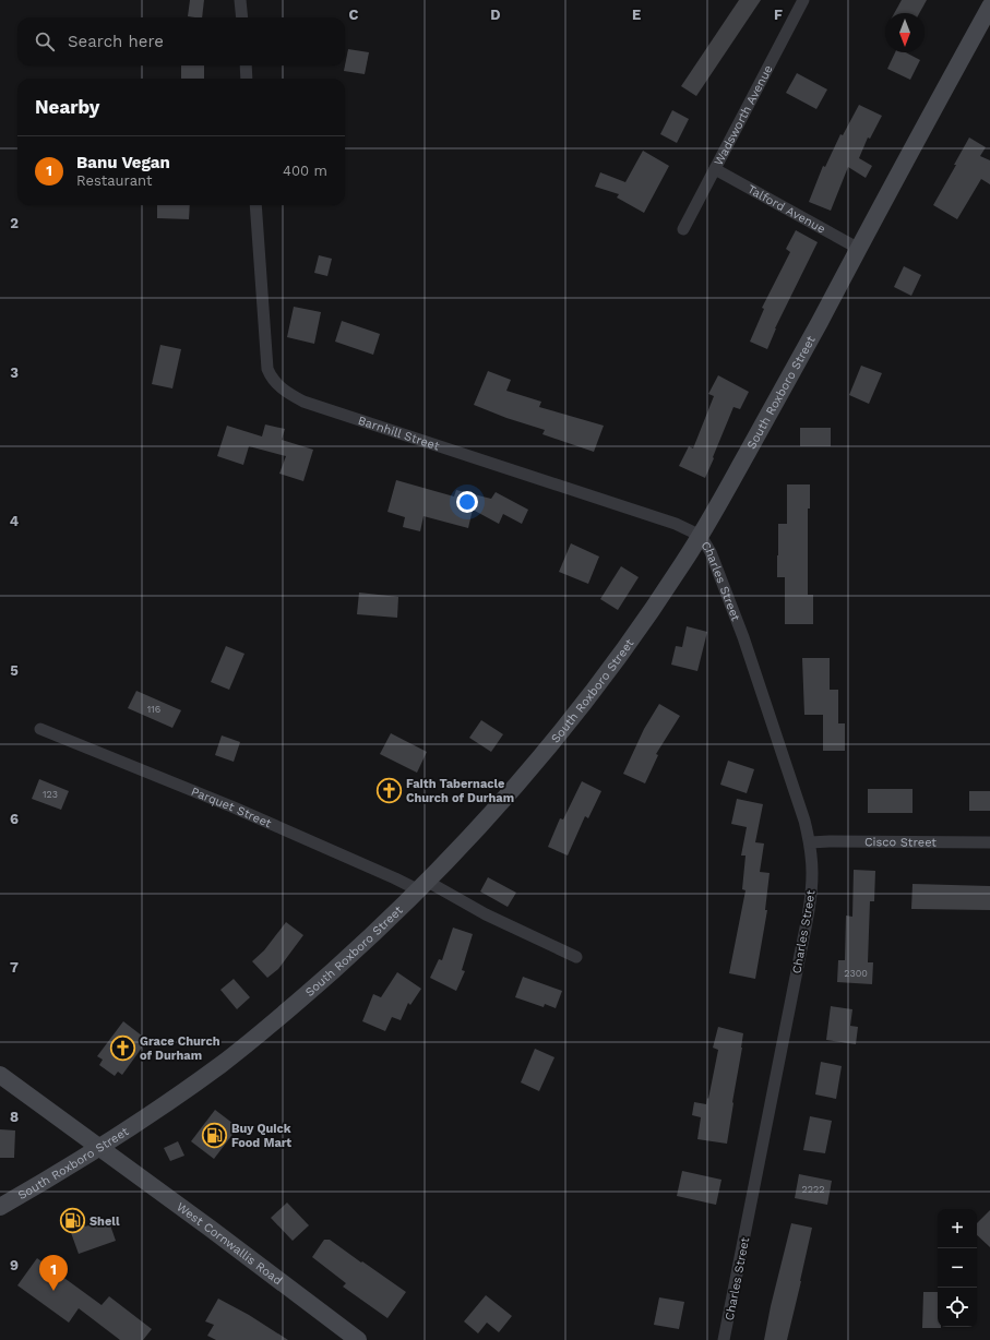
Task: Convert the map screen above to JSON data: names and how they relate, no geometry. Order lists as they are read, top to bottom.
{
  "streets": {
    "street": [
      "Wadsworth Avenue",
      "Talford Avenue",
      "South Roxboro Street",
      "Barnhill Street",
      "Charles Street",
      "Parquet Street",
      "Cisco Street",
      "West Cornwallis Road"
    ]
  },
  "crossings": [
    ["Wadsworth Avenue", "Talford Avenue"],
    ["Talford Avenue", "South Roxboro Street"],
    ["South Roxboro Street", "Barnhill Street"],
    ["South Roxboro Street", "Charles Street"],
    ["South Roxboro Street", "Parquet Street"],
    ["South Roxboro Street", "West Cornwallis Road"],
    ["Barnhill Street", "Charles Street"],
    ["Charles Street", "Cisco Street"]
  ],
  "places": {
    "church": ["Faith Tabernacle Church of Durham", "Grace Church of Durham"],
    "fuel station": ["Buy Quick Food Mart", "Shell"]
  },
  "house_numbers": [
    "116",
    "123",
    "2300",
    "2222"
  ],
  "north": "bottom",
  "page": {
    "search": "Search here",
    "heading": "Nearby",
    "list": [
      {
        "mark": "1",
        "name": "Banu Vegan",
        "note": "Restaurant",
        "value": "400 m"
      }
    ],
    "map_buttons": ["+", "−"],
    "pins": "1"
  },
  "grid": {
    "columns": [
      "C",
      "D",
      "E",
      "F"
    ],
    "rows": [
      "2",
      "3",
      "4",
      "5",
      "6",
      "7",
      "8",
      "9"
    ]
  }
}
